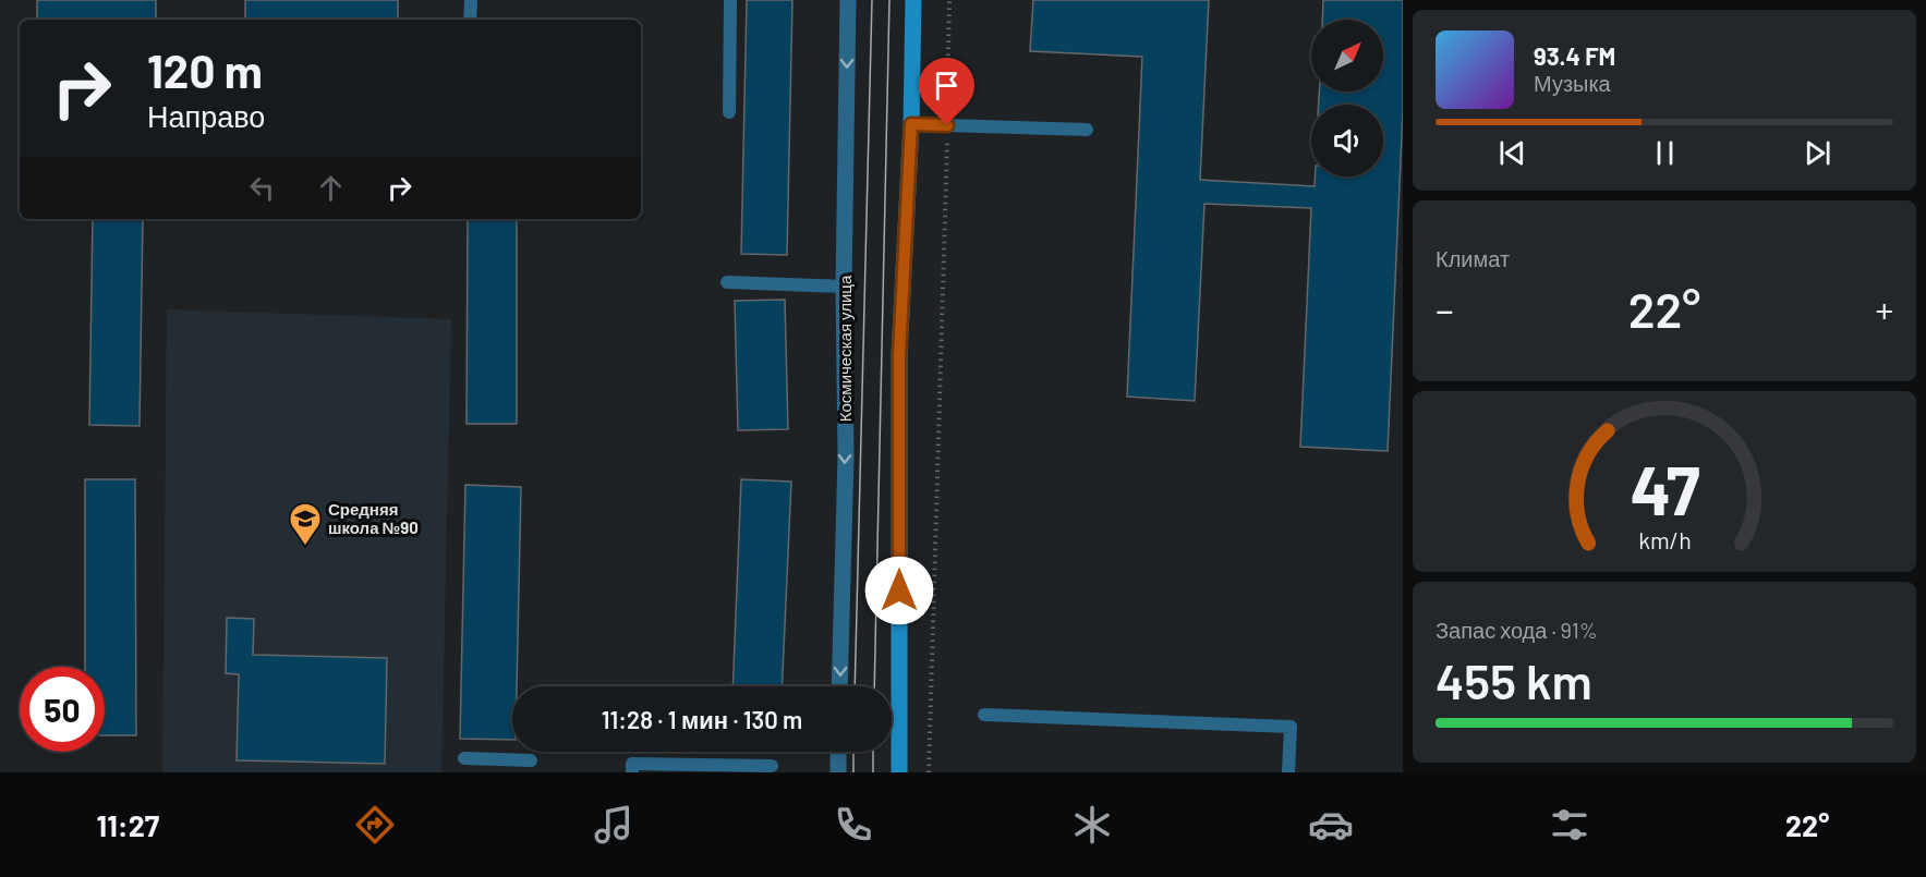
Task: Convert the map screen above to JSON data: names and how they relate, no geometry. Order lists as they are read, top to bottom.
{
  "streets": {
    "street": ["Космическая улица"]
  },
  "one_way": ["Космическая улица"],
  "places": {
    "school or university": ["Средняя школа №90"]
  },
  "north": "top right",
  "page": {
    "turn": ["120 m", "Направо"],
    "song": ["93.4 FM", "Музыка"],
    "tile": [
      "Климат",
      ["Запас хода · 91%", "455 km"]
    ],
    "heat": ["−", "22°", "+"],
    "limit": "50",
    "trip": "11:28 · 1 мин · 130 m",
    "tabs": ["11:27", "22°"],
    "gauge": ["47", "km/h"]
  }
}
